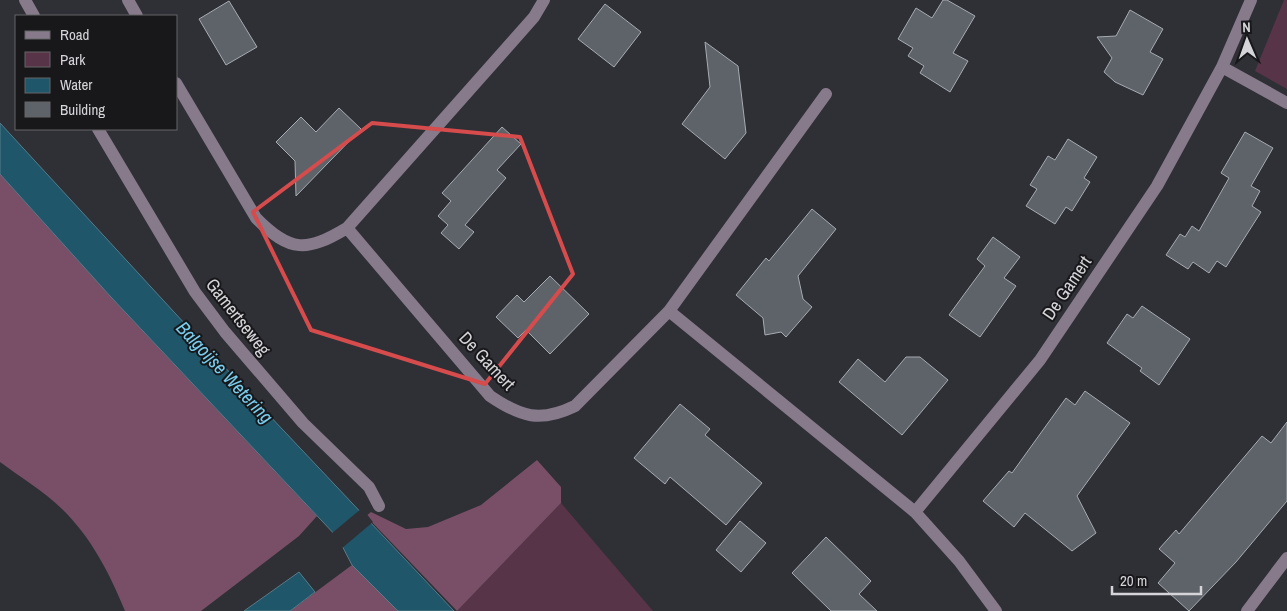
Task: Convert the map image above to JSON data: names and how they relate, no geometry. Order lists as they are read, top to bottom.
{
  "streets": {
    "street": ["De Gamert", "Gamertseweg"]
  },
  "water": ["Balgoijse Wetering"],
  "legend": [
    "Road",
    "Park",
    "Water",
    "Building"
  ],
  "scale_bar": "20 m",
  "north": "top"
}
